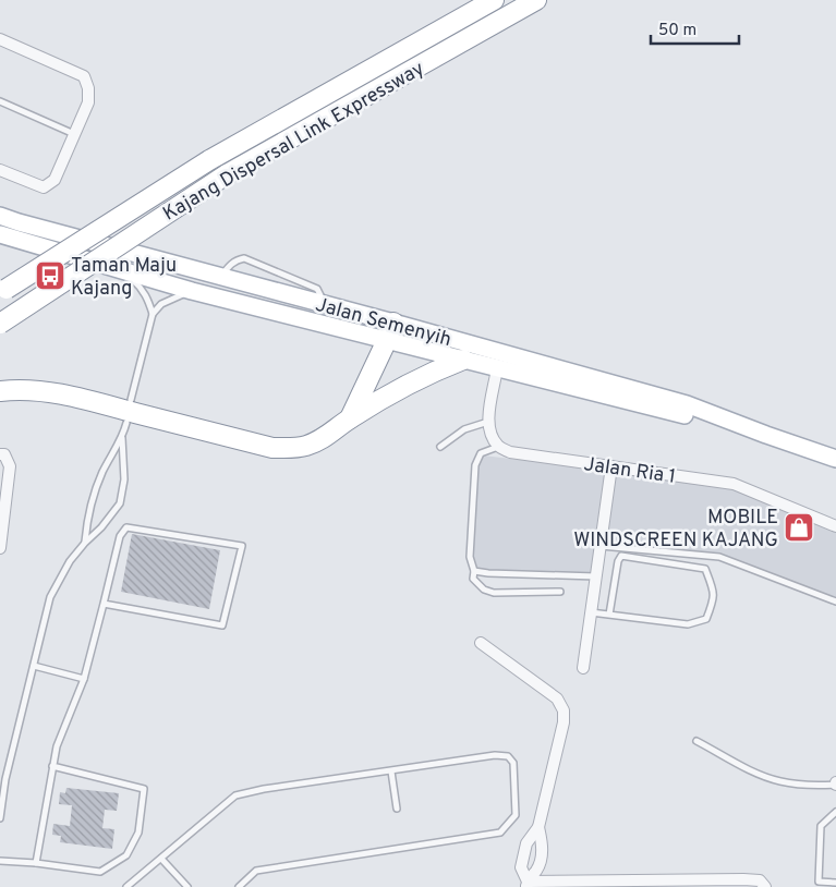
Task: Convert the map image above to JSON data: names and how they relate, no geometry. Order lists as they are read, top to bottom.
{
  "streets": {
    "highway": ["Kajang Dispersal Link Expressway"],
    "main road": ["Jalan Semenyih"],
    "street": ["Jalan Ria 1"]
  },
  "places": {
    "bus stop": ["Taman Maju Kajang"],
    "shop": ["MOBILE WINDSCREEN KAJANG"]
  },
  "scale_bar": "50 m"
}
